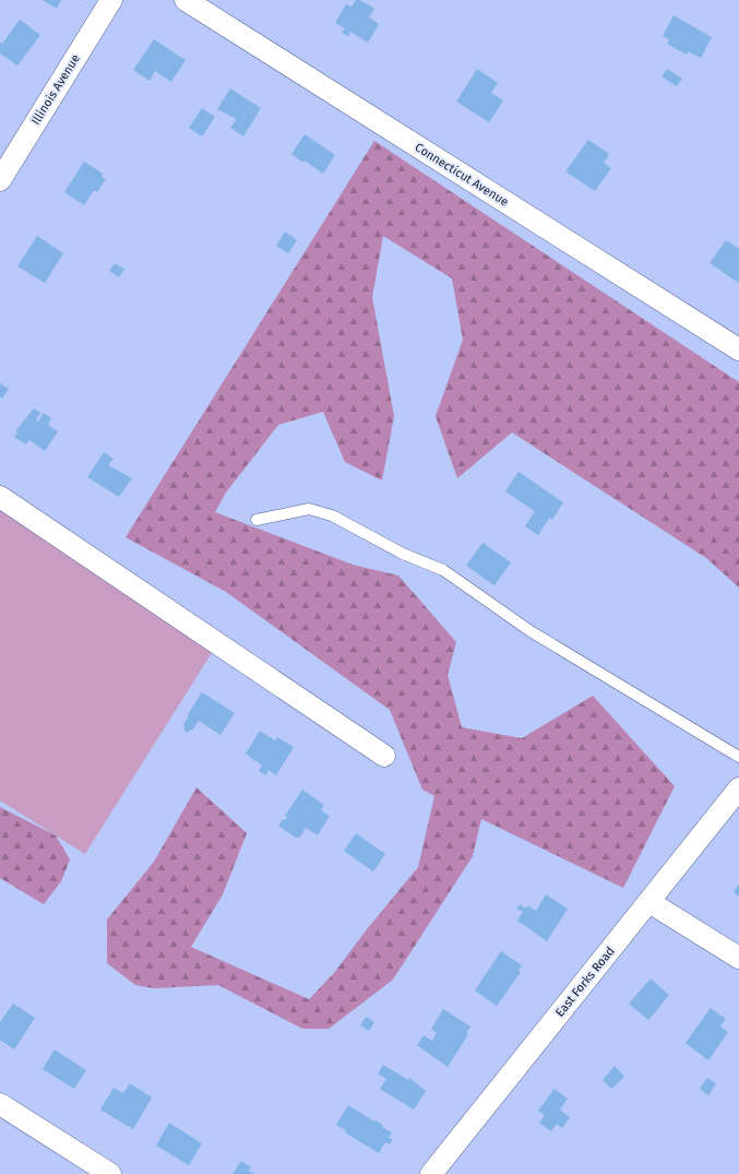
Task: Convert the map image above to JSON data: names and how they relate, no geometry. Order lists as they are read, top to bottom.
{
  "streets": {
    "street": ["Illinois Avenue", "Connecticut Avenue", "East Forks Road"]
  }
}
